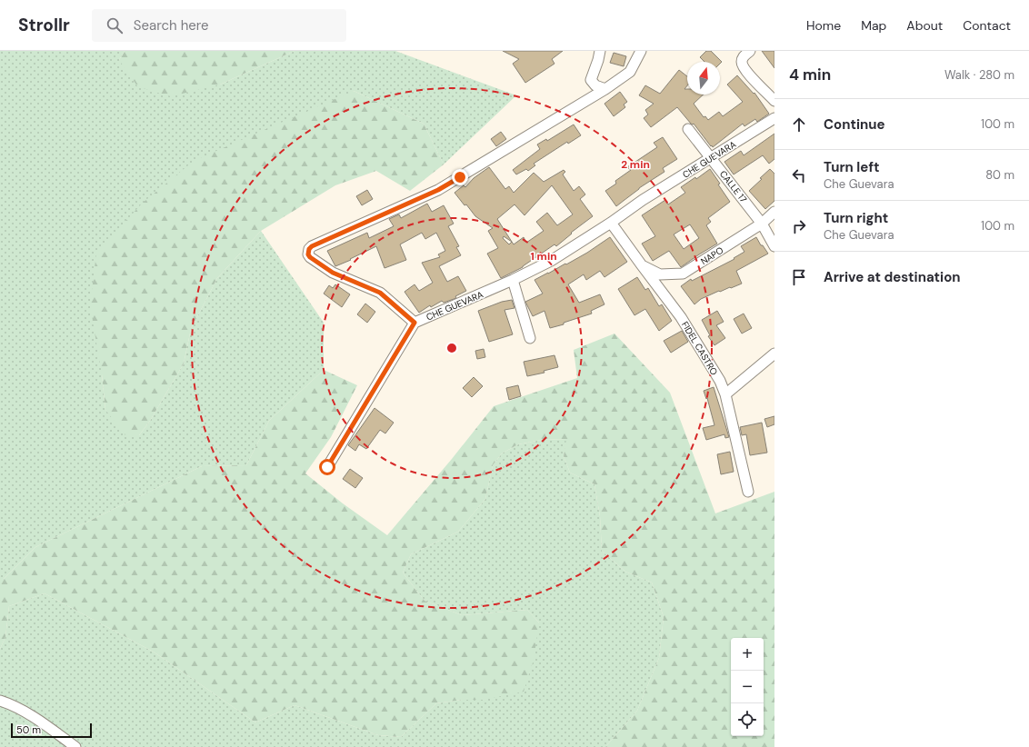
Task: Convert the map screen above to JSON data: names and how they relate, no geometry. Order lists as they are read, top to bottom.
{
  "streets": {
    "street": [
      "CHE GUEVARA",
      "CALLE 17",
      "NAPO",
      "FIDEL CASTRO"
    ]
  },
  "crossings": [
    ["CHE GUEVARA", "CALLE 17"],
    ["CHE GUEVARA", "FIDEL CASTRO"],
    ["CALLE 17", "NAPO"],
    ["NAPO", "FIDEL CASTRO"]
  ],
  "scale_bar": "50 m",
  "north": "top",
  "page": {
    "header": "Strollr",
    "search": "Search here",
    "nav": [
      "Home",
      "Map",
      "About",
      "Contact"
    ],
    "heading": ["4 min", "Walk · 280 m"],
    "list": [
      ["Continue", "100 m"],
      ["Turn left", "Che Guevara", "80 m"],
      ["Turn right", "Che Guevara", "100 m"],
      "Arrive at destination"
    ],
    "map_buttons": ["+", "−"],
    "scale": "50 m"
  },
  "rings": ["2 min", "1 min"]
}
